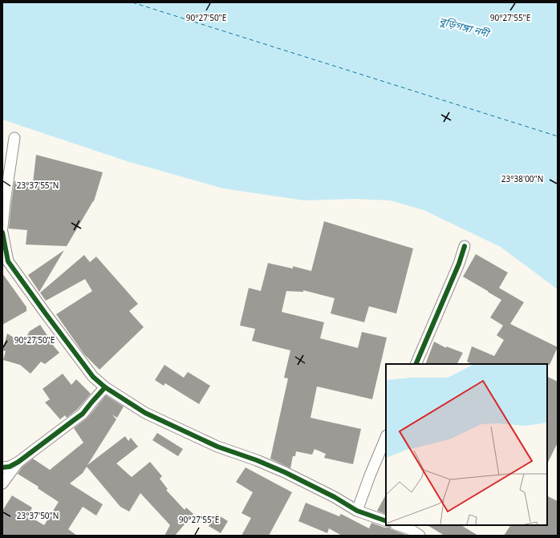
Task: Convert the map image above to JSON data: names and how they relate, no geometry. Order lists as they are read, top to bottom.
{
  "water": ["বুড়িগঙ্গা নদী"],
  "coordinates": [
    "90°27'50\"E",
    "90°27'55\"E",
    "23°38'00\"N",
    "23°37'55\"N",
    "23°37'50\"N"
  ]
}
